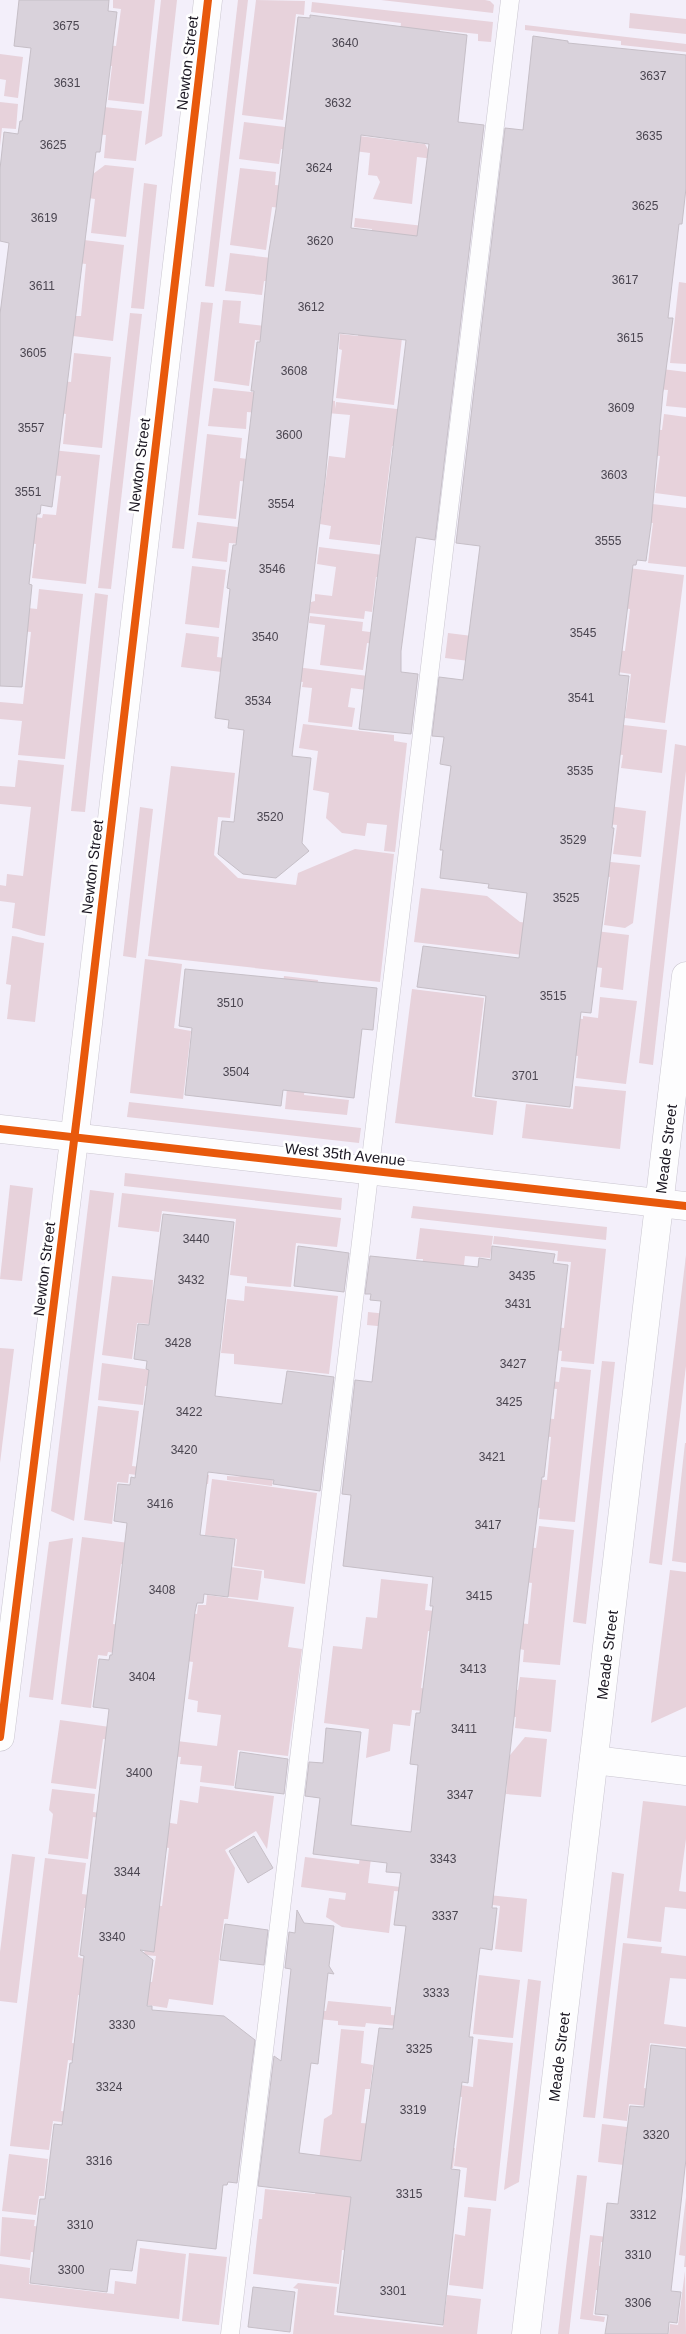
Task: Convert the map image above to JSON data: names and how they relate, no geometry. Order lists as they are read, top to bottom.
{
  "streets": {
    "street": ["Newton Street", "Meade Street", "West 35th Avenue"]
  },
  "crossings": [
    ["Newton Street", "West 35th Avenue"],
    ["Meade Street", "West 35th Avenue"]
  ],
  "house_numbers": [
    "3675",
    "3640",
    "3637",
    "3631",
    "3632",
    "3635",
    "3625",
    "3624",
    "3625",
    "3619",
    "3620",
    "3617",
    "3611",
    "3612",
    "3615",
    "3605",
    "3608",
    "3609",
    "3557",
    "3600",
    "3603",
    "3551",
    "3554",
    "3555",
    "3546",
    "3545",
    "3540",
    "3541",
    "3534",
    "3535",
    "3520",
    "3529",
    "3525",
    "3515",
    "3510",
    "3504",
    "3701",
    "3440",
    "3435",
    "3432",
    "3431",
    "3428",
    "3427",
    "3425",
    "3422",
    "3420",
    "3421",
    "3416",
    "3417",
    "3408",
    "3415",
    "3413",
    "3404",
    "3411",
    "3400",
    "3347",
    "3343",
    "3344",
    "3337",
    "3340",
    "3333",
    "3330",
    "3325",
    "3324",
    "3319",
    "3320",
    "3316",
    "3315",
    "3312",
    "3310",
    "3310",
    "3300",
    "3301",
    "3306"
  ]
}
